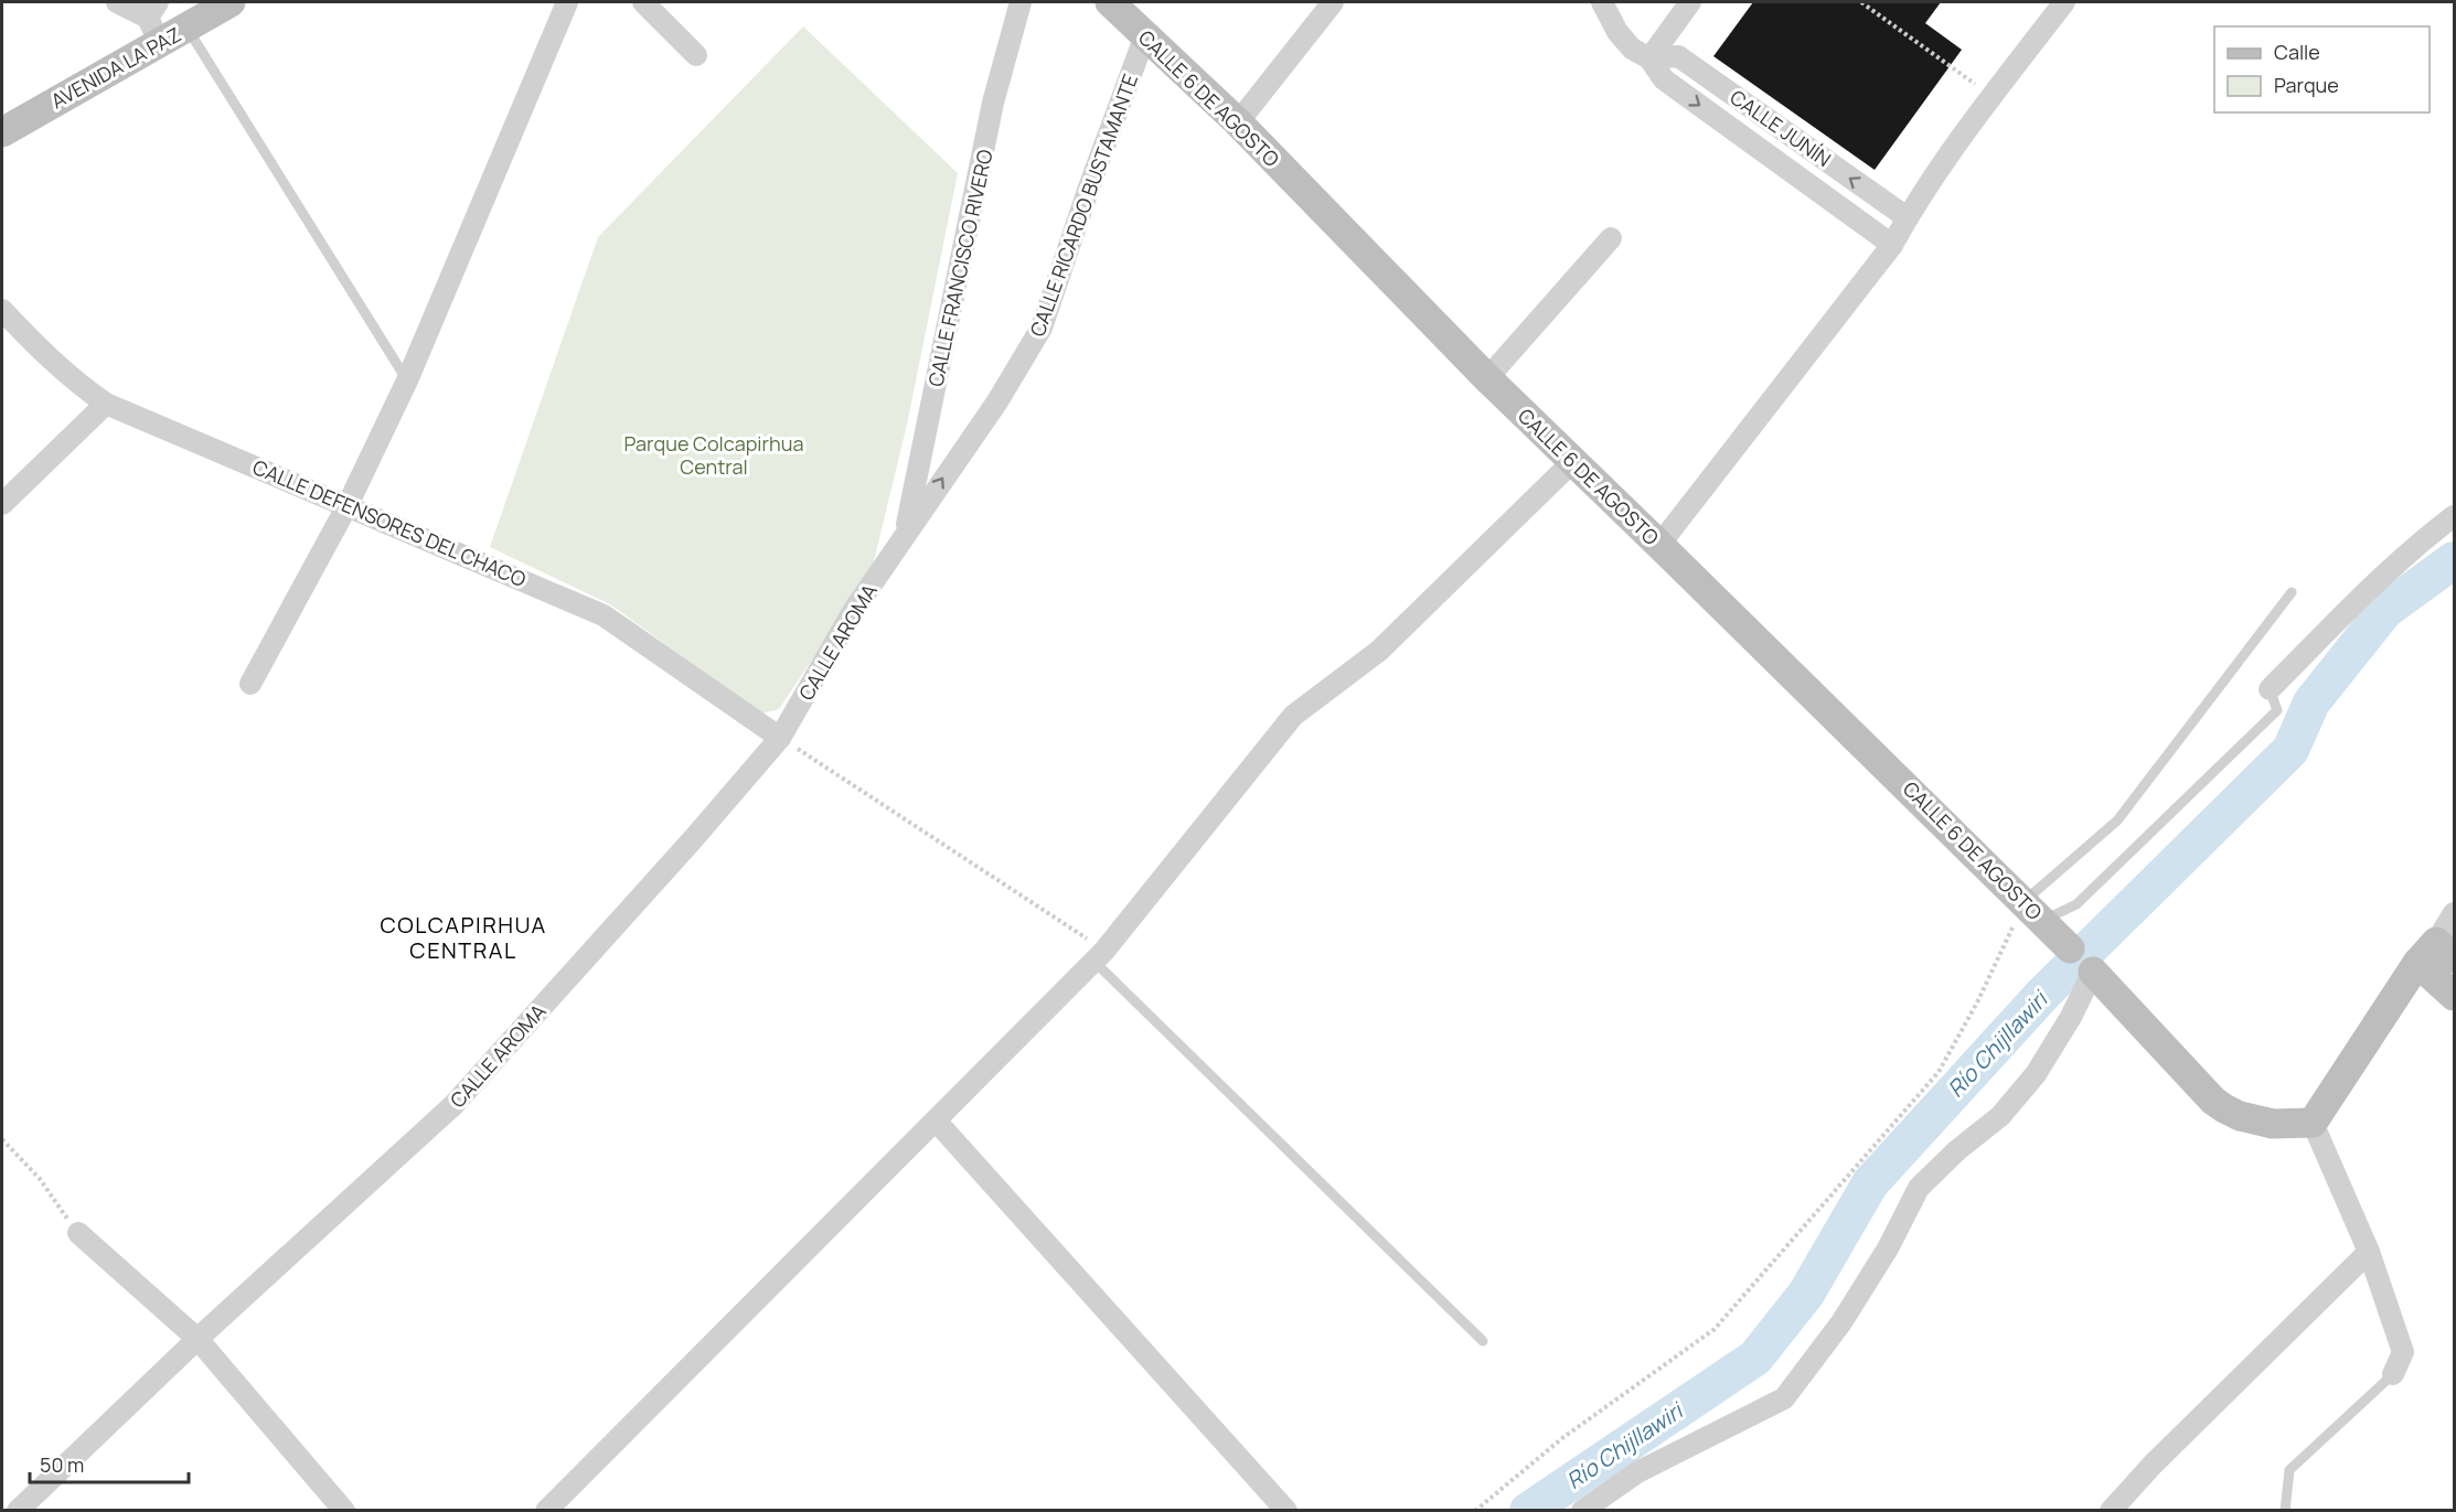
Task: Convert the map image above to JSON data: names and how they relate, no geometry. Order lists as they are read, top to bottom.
{
  "streets": {
    "main road": ["AVENIDA LA PAZ", "CALLE 6 DE AGOSTO"],
    "street": [
      "CALLE JUNÍN",
      "CALLE RICARDO BUSTAMANTE",
      "CALLE FRANCISCO RIVERO",
      "CALLE DEFENSORES DEL CHACO",
      "CALLE AROMA"
    ]
  },
  "crossings": [
    ["CALLE 6 DE AGOSTO", "CALLE RICARDO BUSTAMANTE"],
    ["CALLE RICARDO BUSTAMANTE", "CALLE FRANCISCO RIVERO"],
    ["CALLE RICARDO BUSTAMANTE", "CALLE AROMA"],
    ["CALLE FRANCISCO RIVERO", "CALLE AROMA"],
    ["CALLE DEFENSORES DEL CHACO", "CALLE AROMA"]
  ],
  "one_way": ["CALLE RICARDO BUSTAMANTE"],
  "districts": ["COLCAPIRHUA CENTRAL"],
  "water": ["Río Chijllawiri"],
  "parks": ["Parque Colcapirhua Central"],
  "legend": ["Calle", "Parque"],
  "scale_bar": "50 m"
}
